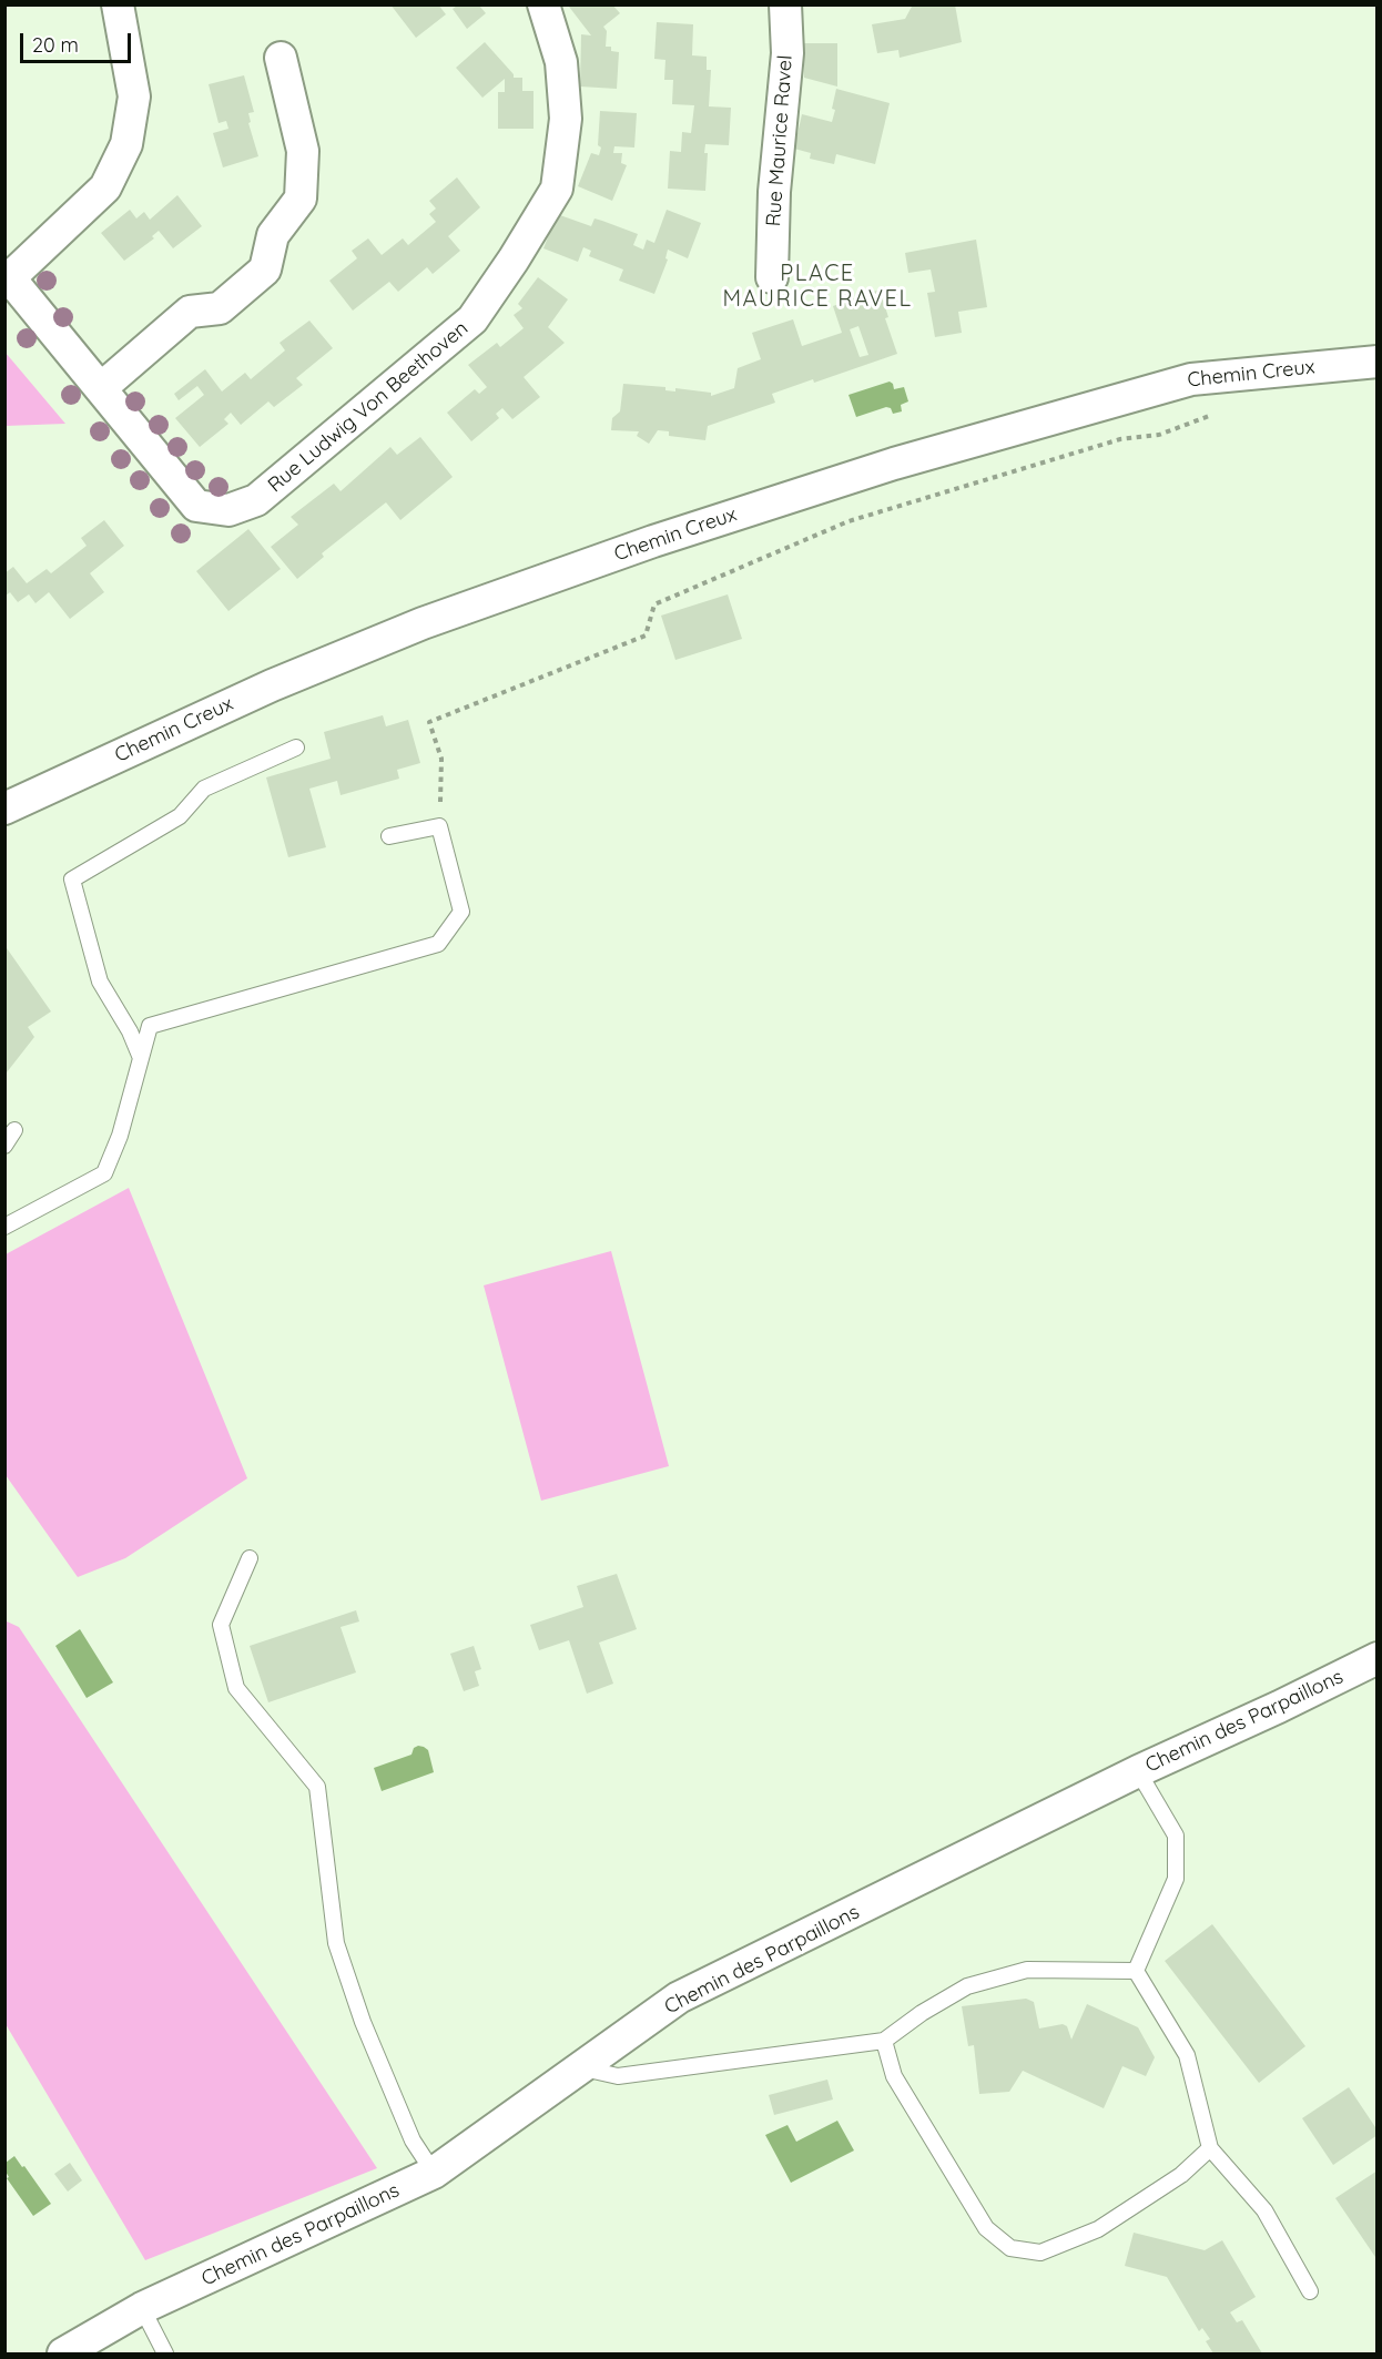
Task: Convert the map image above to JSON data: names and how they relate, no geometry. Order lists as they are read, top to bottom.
{
  "streets": {
    "street": [
      "Rue Maurice Ravel",
      "Chemin Creux",
      "Rue Ludwig Von Beethoven",
      "Chemin des Parpaillons"
    ]
  },
  "districts": ["PLACE MAURICE RAVEL"],
  "scale_bar": "20 m"
}
